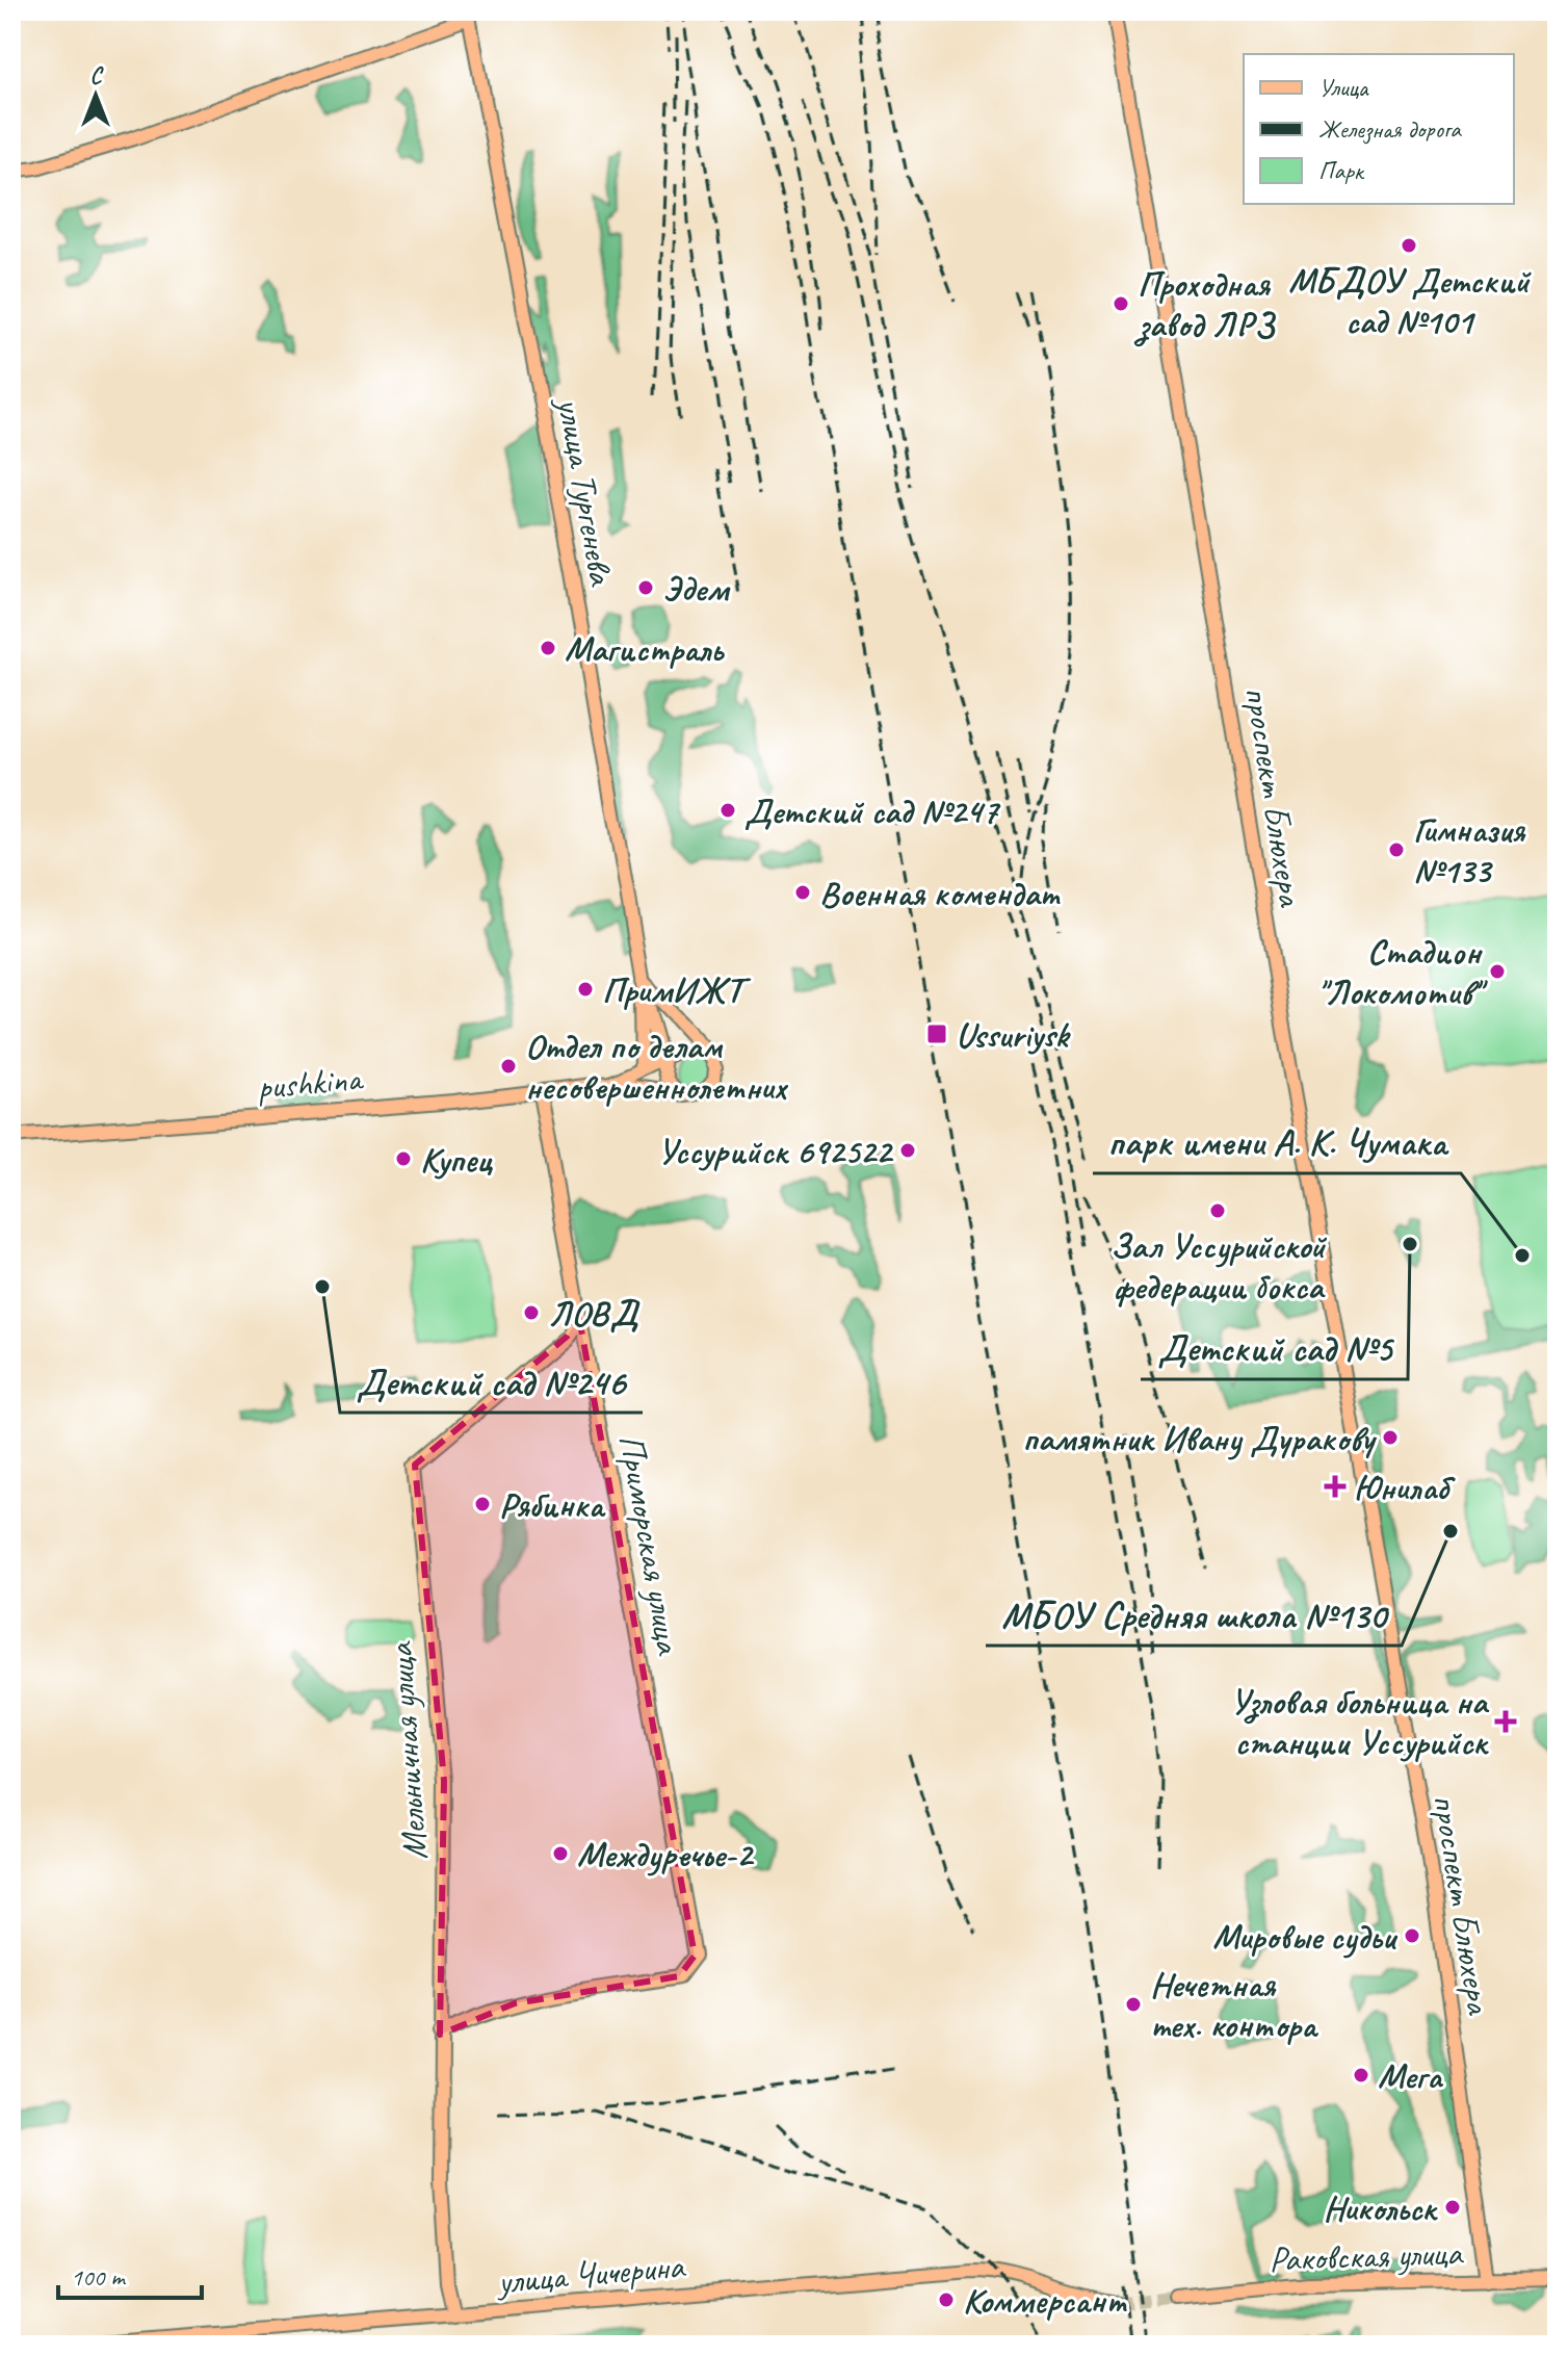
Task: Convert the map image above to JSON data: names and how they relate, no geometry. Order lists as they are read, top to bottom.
{
  "streets": {
    "main road": [
      "улица Тургенева",
      "проспект Блюхера",
      "pushkina",
      "Приморская улица",
      "Мельничная улица",
      "Раковская улица",
      "улица Чичерина"
    ]
  },
  "crossings": [
    ["улица Тургенева", "pushkina"],
    ["проспект Блюхера", "Раковская улица"],
    ["pushkina", "Приморская улица"],
    ["Приморская улица", "Мельничная улица"],
    ["Мельничная улица", "улица Чичерина"]
  ],
  "places": {
    "other": [
      "МБДОУ Детский сад №101",
      "Проходная завод ЛРЗ",
      "Эдем",
      "Магистраль",
      "Детский сад №247",
      "Гимназия №133",
      "Военная комендат",
      "Стадион \"Локомотив\"",
      "ПримИЖТ",
      "Отдел по делам несовершеннолетних",
      "Уссурийск 692522",
      "Купец",
      "Зал Уссурийской федерации бокса",
      "Детский сад №5",
      "парк имени А. К. Чумака",
      "Детский сад №246",
      "ЛОВД",
      "памятник Ивану Дуракову",
      "Рябинка",
      "МБОУ Средняя школа №130",
      "Междуречье-2",
      "Мировые судьи",
      "Нечетная тех. контора",
      "Мега",
      "Никольск",
      "Коммерсант"
    ],
    "transit": ["Ussuriysk"],
    "health": ["Юнилаб", "Узловая больница на станции Уссурийск"]
  },
  "legend": ["Улица", "Железная дорога", "Парк"],
  "scale_bar": "100 m",
  "north": "top"
}
